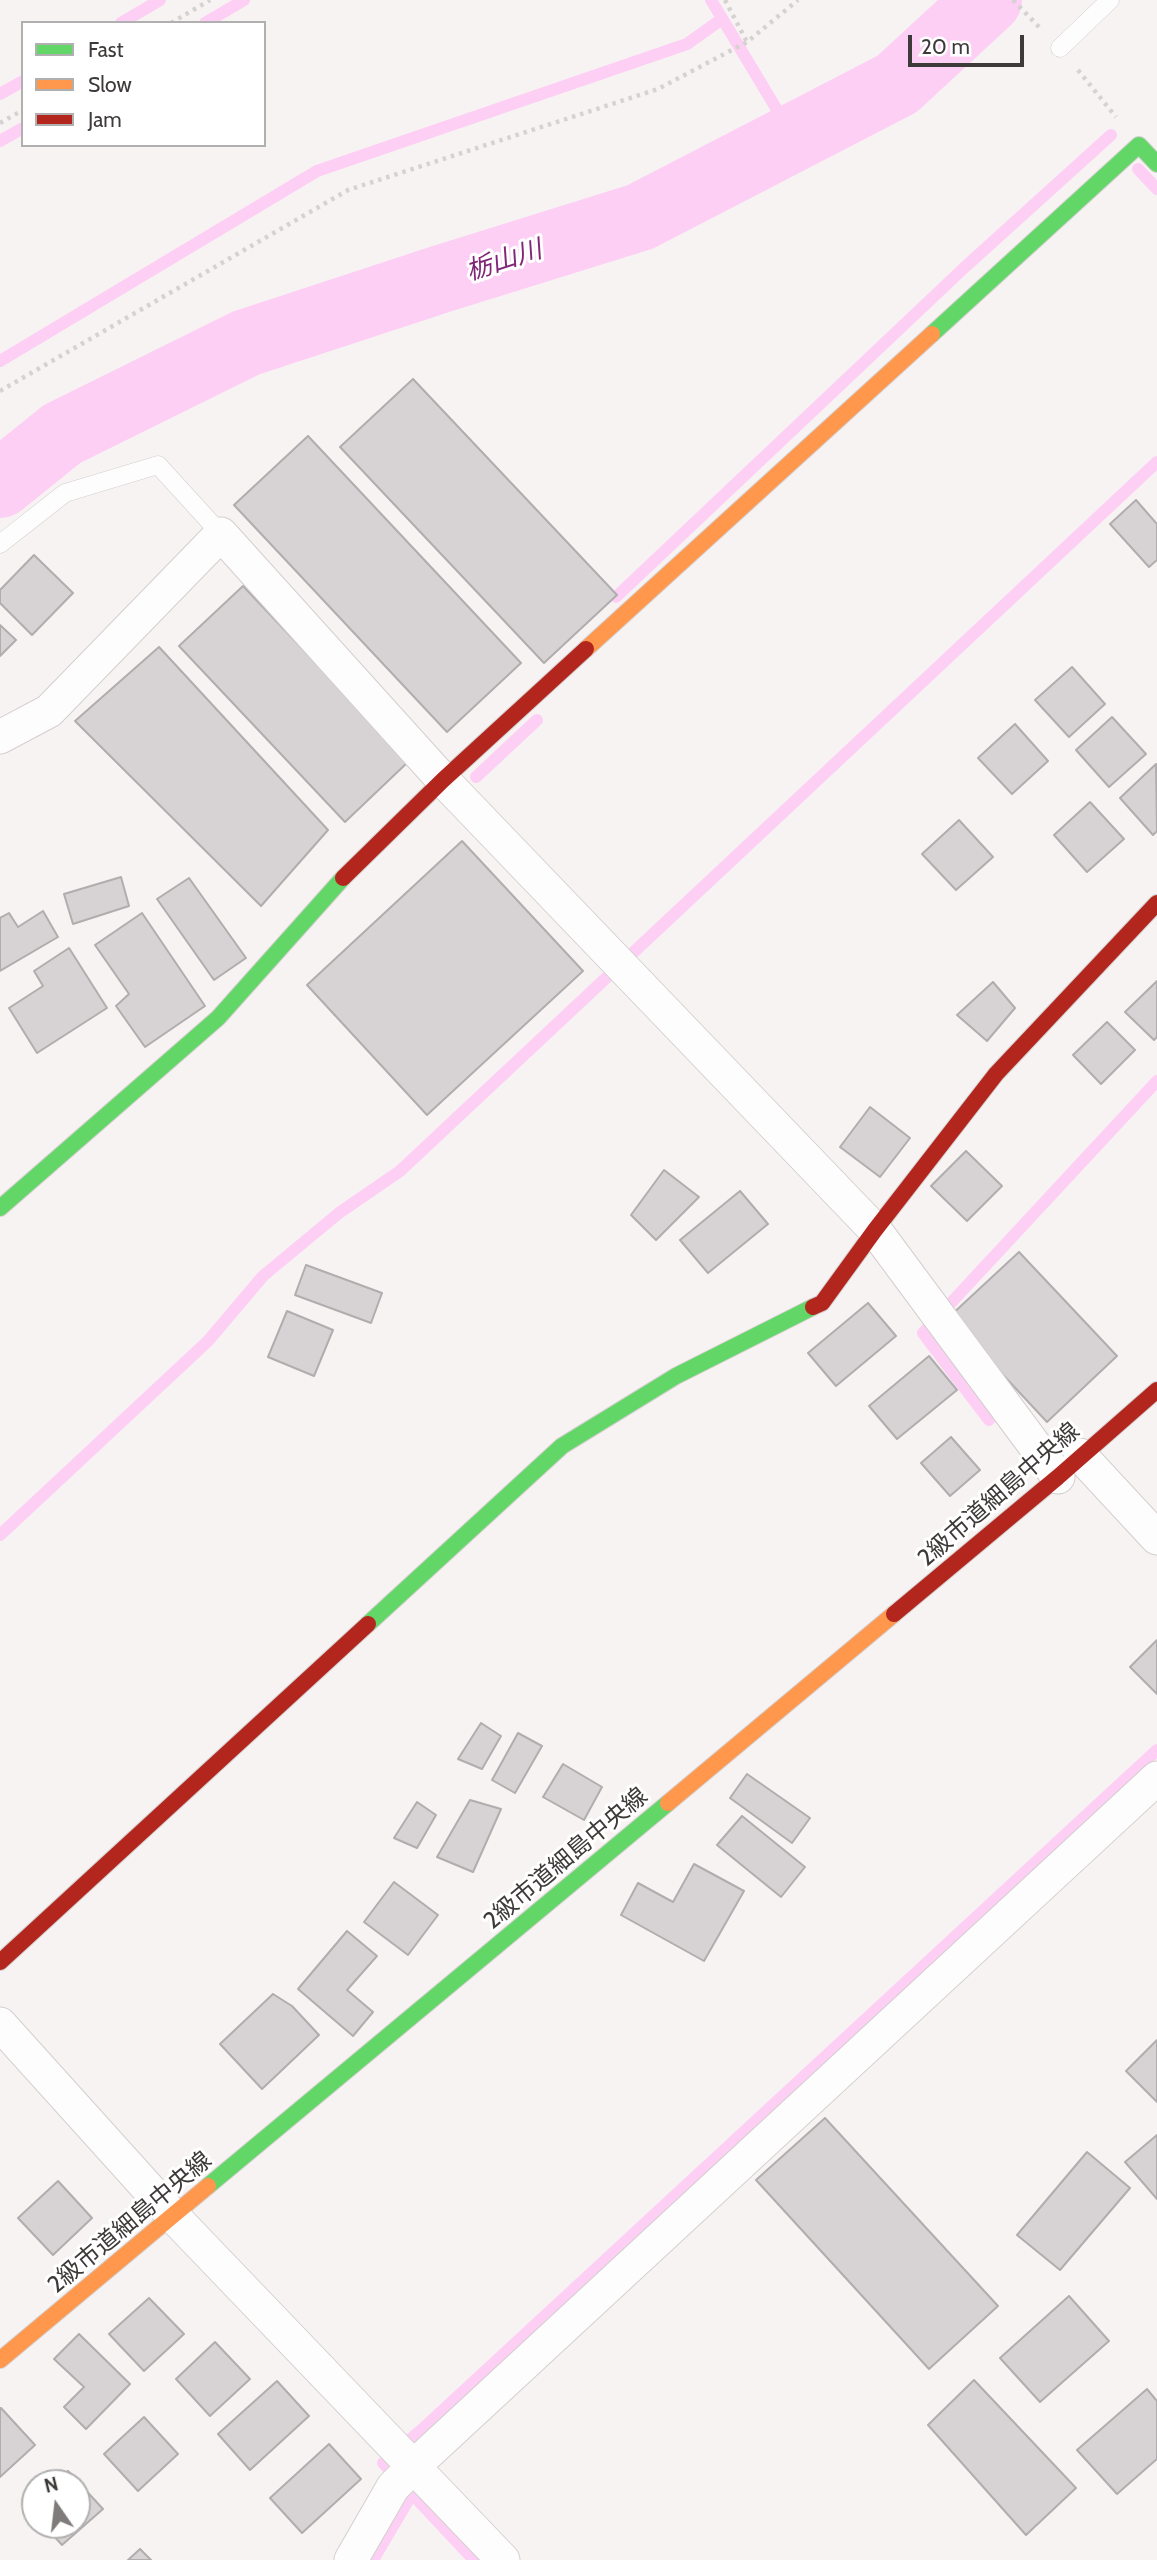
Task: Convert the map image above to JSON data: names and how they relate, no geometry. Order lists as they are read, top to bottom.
{
  "streets": {
    "street": ["2級市道細島中央線"]
  },
  "water": ["栃山川"],
  "legend": ["Fast", "Slow", "Jam"],
  "scale_bar": "20 m",
  "north": "top"
}
